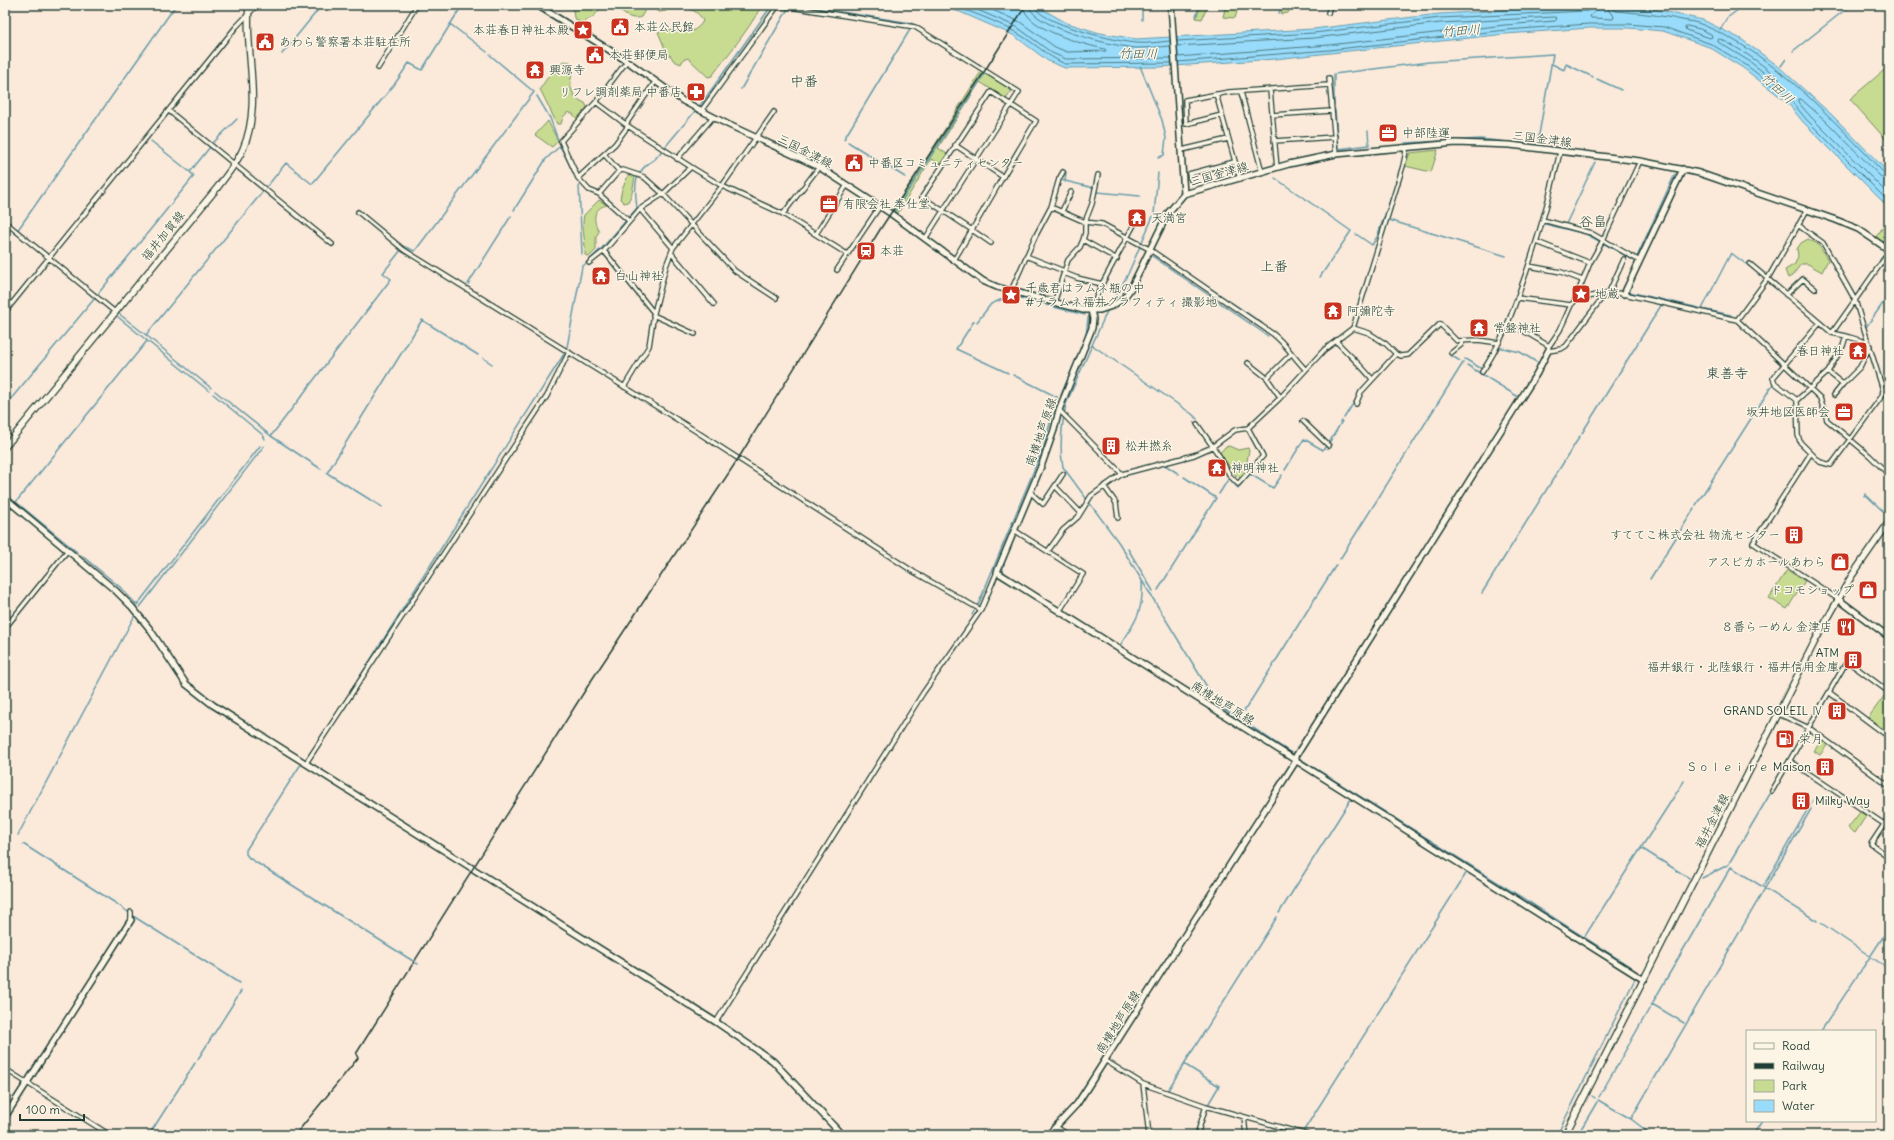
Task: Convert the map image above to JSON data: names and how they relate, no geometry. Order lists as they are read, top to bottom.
{
  "streets": {
    "main road": [
      "三国金津線",
      "福井加賀線",
      "南横地芦原線",
      "福井金津線"
    ]
  },
  "crossings": [
    ["三国金津線", "南横地芦原線"]
  ],
  "districts": [
    "中番",
    "谷畠",
    "上番",
    "東善寺"
  ],
  "water": ["竹田川"],
  "places": {
    "public building": [
      "本荘公民館",
      "あわら警察署本荘駐在所",
      "本荘郵便局",
      "中番区コミュニティセンター"
    ],
    "place": ["本荘春日神社本殿", "地蔵", "千歳君はラムネ瓶の中 #チラムネ福井グラフィティ 撮影地"],
    "temple": [
      "興源寺",
      "天満宮",
      "白山神社",
      "阿彌陀寺",
      "常盤神社",
      "春日神社",
      "神明神社"
    ],
    "pharmacy": ["リフレ調剤薬局 中番店"],
    "office": ["中部陸運", "有限会社 奉仕堂", "坂井地区医師会"],
    "station": ["本荘"],
    "building": [
      "松井撚糸",
      "すててこ株式会社 物流センター",
      "ATM 福井銀行・北陸銀行・福井信用金庫",
      "GRAND SOLEIL Ⅳ",
      "Ｓｏｌｅｉｒｅ Maison",
      "Milky Way"
    ],
    "shop": ["アスピカホールあわら", "ドコモショップ"],
    "restaurant": ["８番らーめん 金津店"],
    "fuel station": ["栄月"]
  },
  "legend": [
    "Road",
    "Railway",
    "Park",
    "Water"
  ],
  "scale_bar": "100 m"
}
